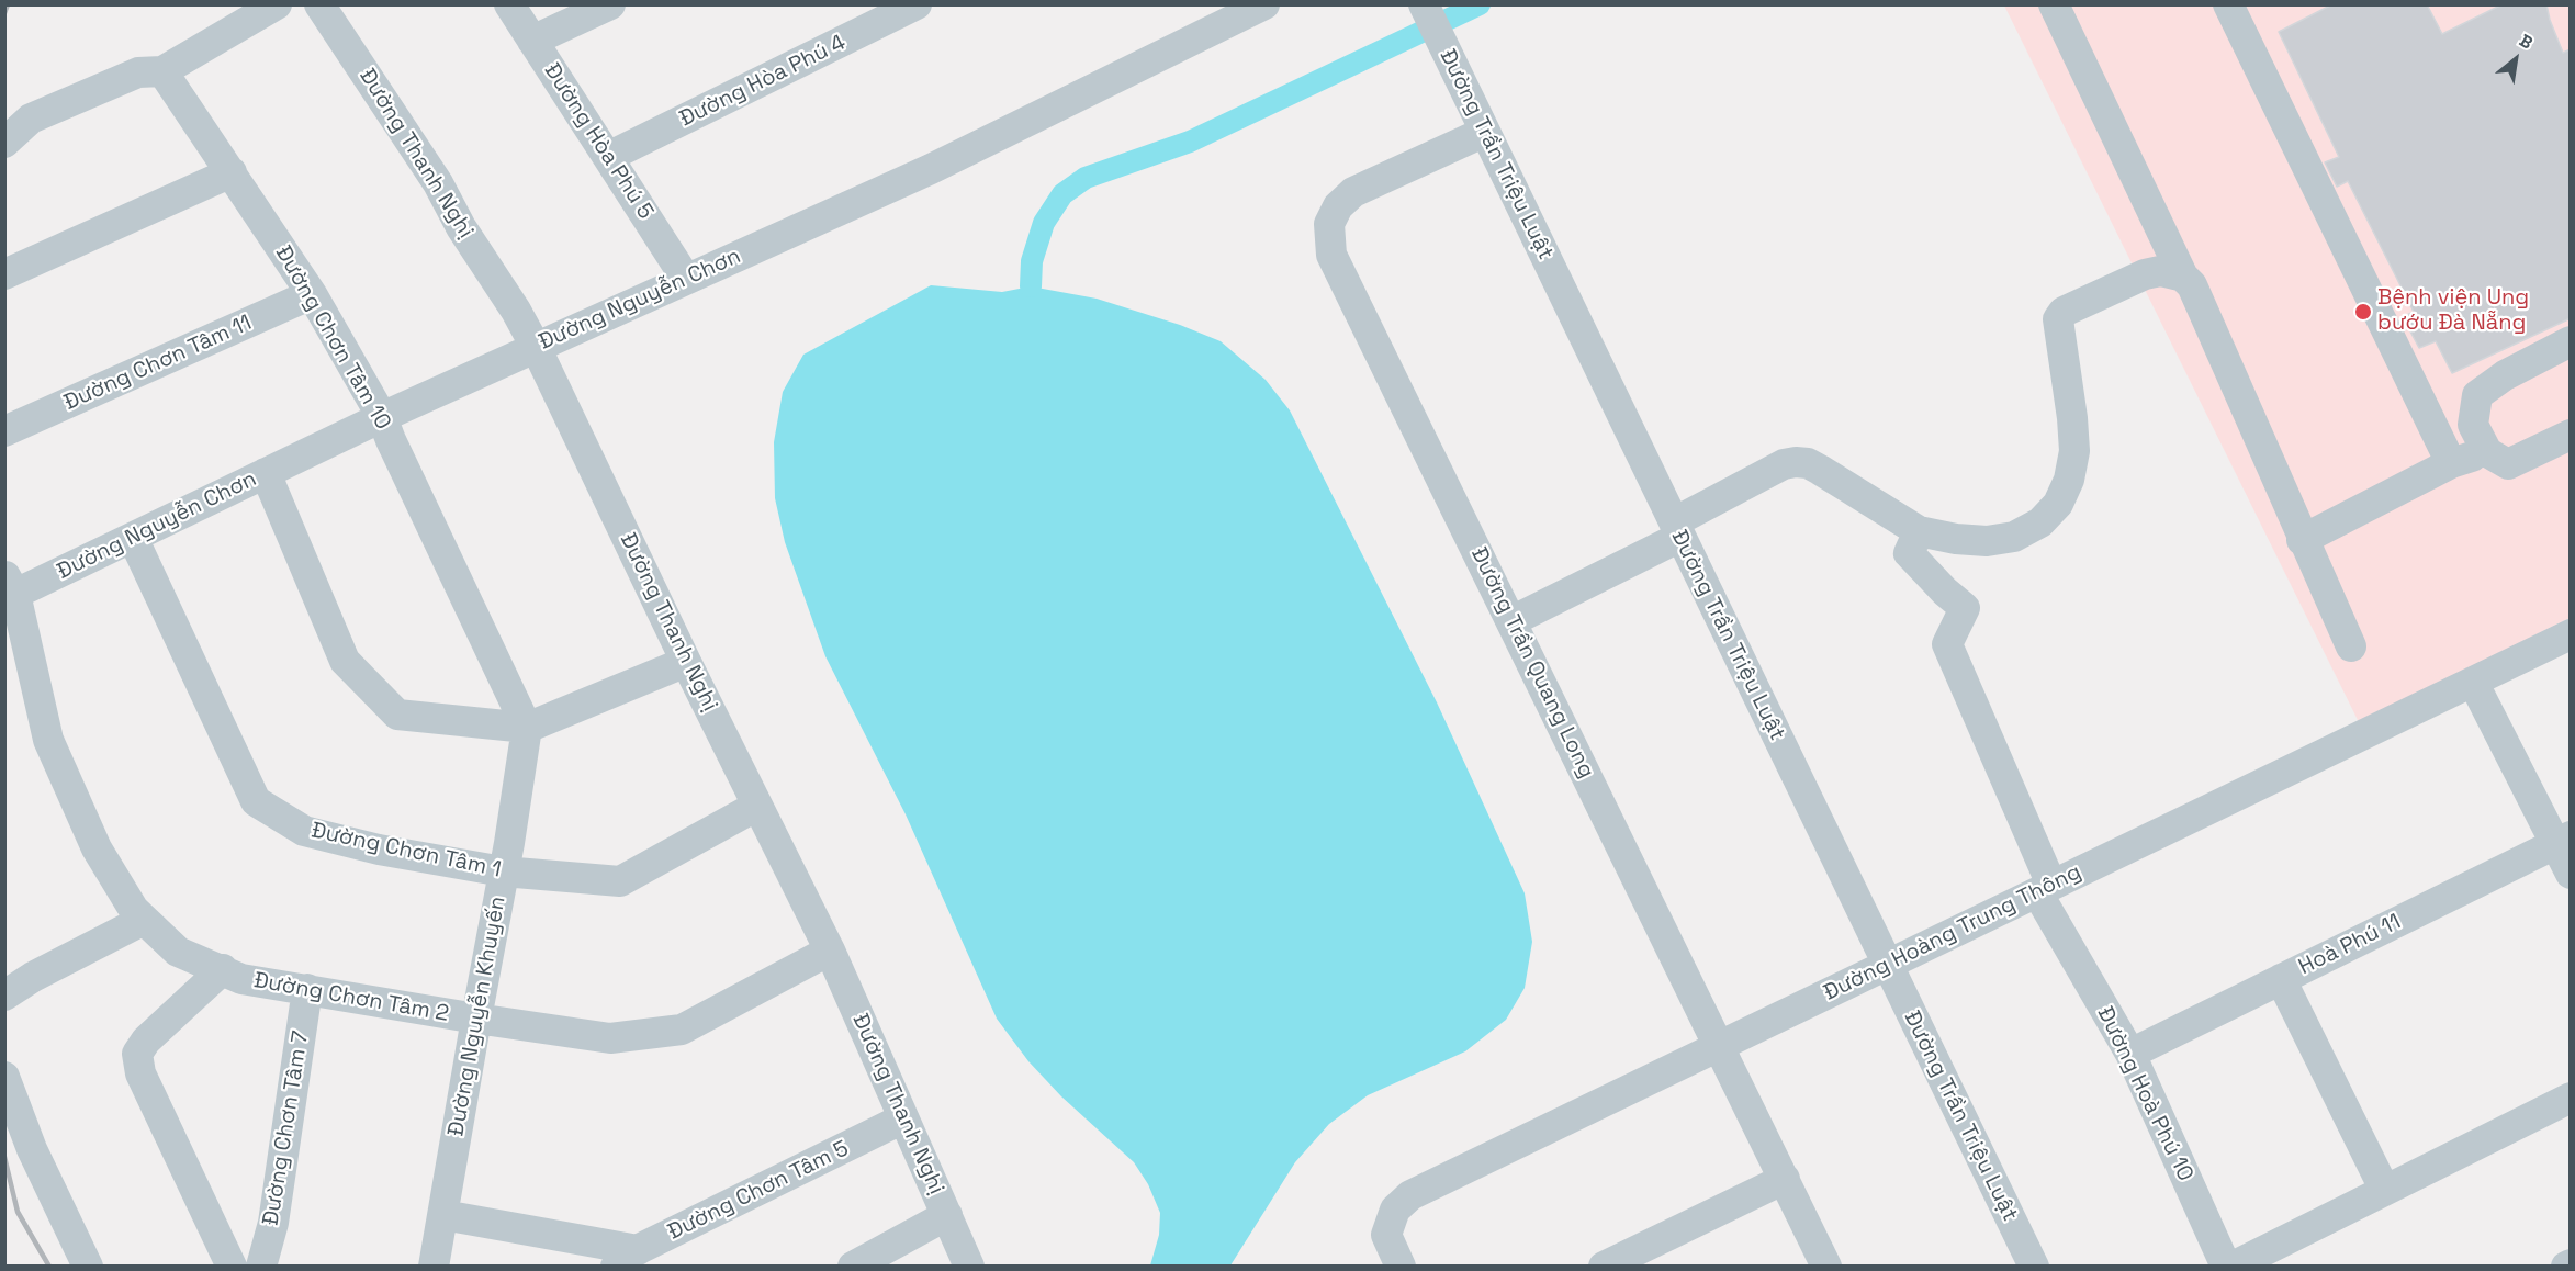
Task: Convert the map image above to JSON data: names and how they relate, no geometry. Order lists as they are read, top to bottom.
{
  "streets": {
    "street": [
      "Đường Hòa Phú 4",
      "Đường Hòa Phú 5",
      "Đường Thanh Nghị",
      "Đường Trần Triệu Luật",
      "Đường Nguyễn Chơn",
      "Đường Chơn Tâm 10",
      "Đường Chơn Tâm 11",
      "Đường Trần Quang Long",
      "Đường Chơn Tâm 1",
      "Đường Hoàng Trung Thông",
      "Hoà Phú 11",
      "Đường Chơn Tâm 2",
      "Đường Nguyễn Khuyến",
      "Đường Hoà Phú 10",
      "Đường Chơn Tâm 7",
      "Đường Chơn Tâm 5"
    ]
  },
  "crossings": [
    ["Đường Hòa Phú 4", "Đường Hòa Phú 5"],
    ["Đường Hòa Phú 5", "Đường Nguyễn Chơn"],
    ["Đường Thanh Nghị", "Đường Nguyễn Chơn"],
    ["Đường Thanh Nghị", "Đường Chơn Tâm 1"],
    ["Đường Thanh Nghị", "Đường Chơn Tâm 2"],
    ["Đường Thanh Nghị", "Đường Chơn Tâm 5"],
    ["Đường Trần Triệu Luật", "Đường Trần Quang Long"],
    ["Đường Trần Triệu Luật", "Đường Hoàng Trung Thông"],
    ["Đường Nguyễn Chơn", "Đường Chơn Tâm 10"],
    ["Đường Nguyễn Chơn", "Đường Chơn Tâm 1"],
    ["Đường Nguyễn Chơn", "Đường Chơn Tâm 2"],
    ["Đường Chơn Tâm 10", "Đường Chơn Tâm 11"],
    ["Đường Chơn Tâm 10", "Đường Nguyễn Khuyến"],
    ["Đường Trần Quang Long", "Đường Hoàng Trung Thông"],
    ["Đường Chơn Tâm 1", "Đường Nguyễn Khuyến"],
    ["Đường Hoàng Trung Thông", "Đường Hoà Phú 10"],
    ["Hoà Phú 11", "Đường Hoà Phú 10"],
    ["Đường Chơn Tâm 2", "Đường Nguyễn Khuyến"],
    ["Đường Chơn Tâm 2", "Đường Chơn Tâm 7"]
  ],
  "places": ["Bệnh viện Ung bướu Đà Nẵng"],
  "north": "top right"
}
